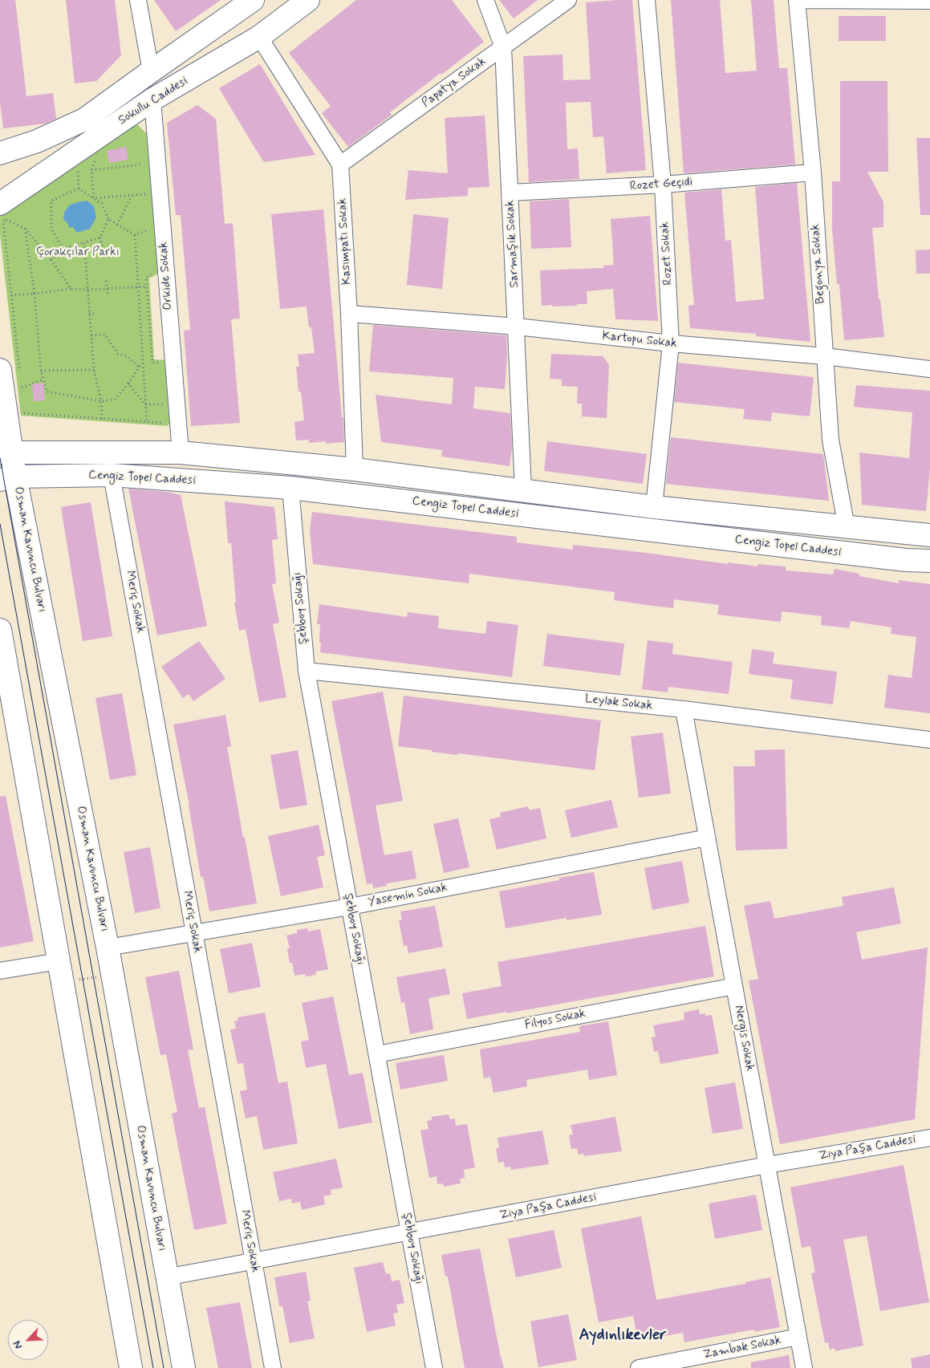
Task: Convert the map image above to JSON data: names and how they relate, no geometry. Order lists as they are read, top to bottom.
{
  "streets": {
    "main road": ["Sokullu Caddesi", "Cengiz Topel Caddesi", "Osman Kavuncu Bulvarı"],
    "street": [
      "Papatya Sokak",
      "Rozet Geçidi",
      "Kasımpatı Sokak",
      "Sarmaşık Sokak",
      "Rozet Sokak",
      "Begonya Sokak",
      "Orkide Sokak",
      "Kartopu Sokak",
      "Meriç Sokak",
      "Şebboy Sokağı",
      "Leylak Sokak",
      "Yasemin Sokak",
      "Filyos Sokak",
      "Nergis Sokak",
      "Ziya Paşa Caddesi",
      "Zambak Sokak"
    ]
  },
  "crossings": [
    ["Papatya Sokak", "Kasımpatı Sokak"],
    ["Papatya Sokak", "Sarmaşık Sokak"],
    ["Sokullu Caddesi", "Kasımpatı Sokak"],
    ["Sokullu Caddesi", "Orkide Sokak"],
    ["Rozet Geçidi", "Sarmaşık Sokak"],
    ["Rozet Geçidi", "Rozet Sokak"],
    ["Rozet Geçidi", "Begonya Sokak"],
    ["Kasımpatı Sokak", "Kartopu Sokak"],
    ["Kasımpatı Sokak", "Cengiz Topel Caddesi"],
    ["Sarmaşık Sokak", "Kartopu Sokak"],
    ["Sarmaşık Sokak", "Cengiz Topel Caddesi"],
    ["Rozet Sokak", "Kartopu Sokak"],
    ["Rozet Sokak", "Cengiz Topel Caddesi"],
    ["Begonya Sokak", "Kartopu Sokak"],
    ["Begonya Sokak", "Cengiz Topel Caddesi"],
    ["Orkide Sokak", "Cengiz Topel Caddesi"],
    ["Cengiz Topel Caddesi", "Osman Kavuncu Bulvarı"],
    ["Cengiz Topel Caddesi", "Meriç Sokak"],
    ["Cengiz Topel Caddesi", "Şebboy Sokağı"],
    ["Osman Kavuncu Bulvarı", "Yasemin Sokak"],
    ["Osman Kavuncu Bulvarı", "Ziya Paşa Caddesi"],
    ["Meriç Sokak", "Yasemin Sokak"],
    ["Meriç Sokak", "Ziya Paşa Caddesi"],
    ["Şebboy Sokağı", "Leylak Sokak"],
    ["Şebboy Sokağı", "Yasemin Sokak"],
    ["Şebboy Sokağı", "Filyos Sokak"],
    ["Şebboy Sokağı", "Ziya Paşa Caddesi"],
    ["Leylak Sokak", "Nergis Sokak"],
    ["Yasemin Sokak", "Nergis Sokak"],
    ["Filyos Sokak", "Nergis Sokak"],
    ["Nergis Sokak", "Ziya Paşa Caddesi"],
    ["Nergis Sokak", "Zambak Sokak"]
  ],
  "districts": ["Aydınlıkevler"],
  "parks": ["Çorakçılar Parkı"],
  "north": "bottom left"
}
